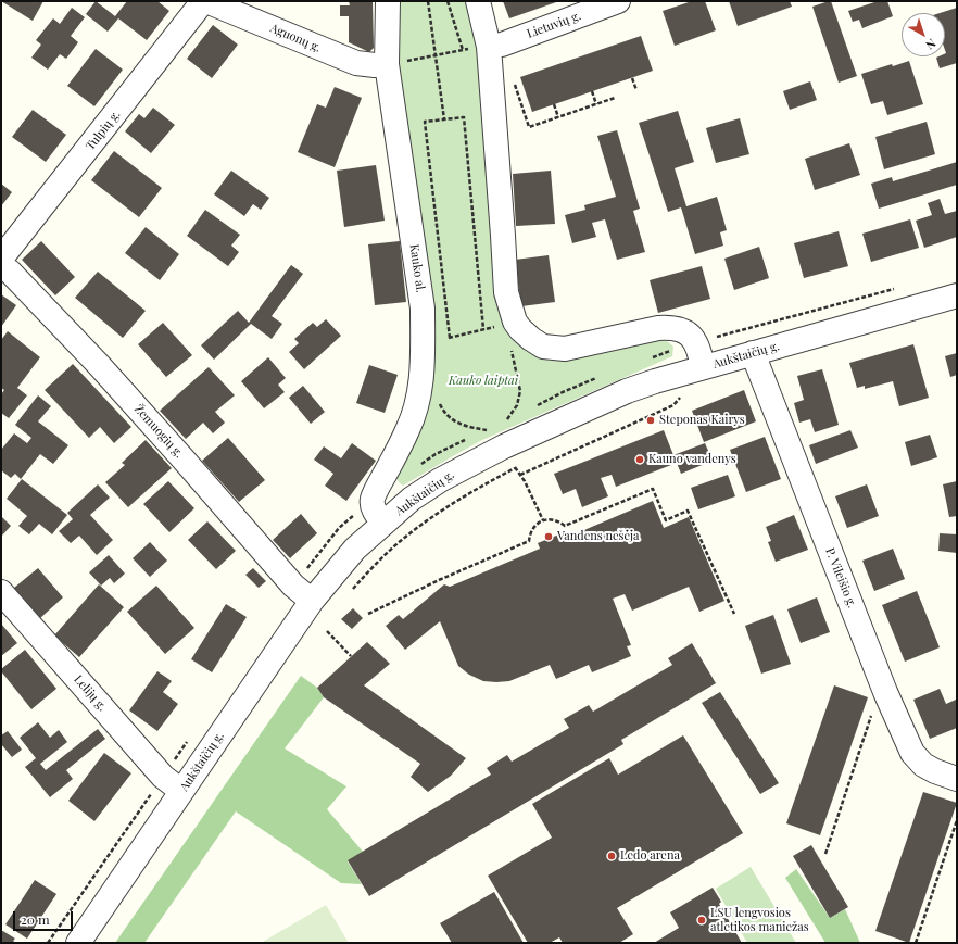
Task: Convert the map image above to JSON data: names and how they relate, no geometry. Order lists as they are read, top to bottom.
{
  "streets": {
    "street": [
      "Lietuvių g.",
      "Aguonų g.",
      "Tulpių g.",
      "Kauko al.",
      "Aukštaičių g.",
      "Žemuogių g.",
      "P. Vileišio g.",
      "Lelijų g."
    ]
  },
  "crossings": [
    ["Aguonų g.", "Tulpių g."],
    ["Aguonų g.", "Kauko al."],
    ["Kauko al.", "Aukštaičių g."],
    ["Aukštaičių g.", "Žemuogių g."],
    ["Aukštaičių g.", "P. Vileišio g."],
    ["Aukštaičių g.", "Lelijų g."]
  ],
  "parks": ["Kauko laiptai"],
  "places": [
    "Steponas Kairys",
    "Kauno vandenys",
    "Vandens nešėja",
    "Ledo arena",
    "LSU lengvosios atletikos maniežas"
  ],
  "scale_bar": "20 m",
  "north": "bottom right"
}
